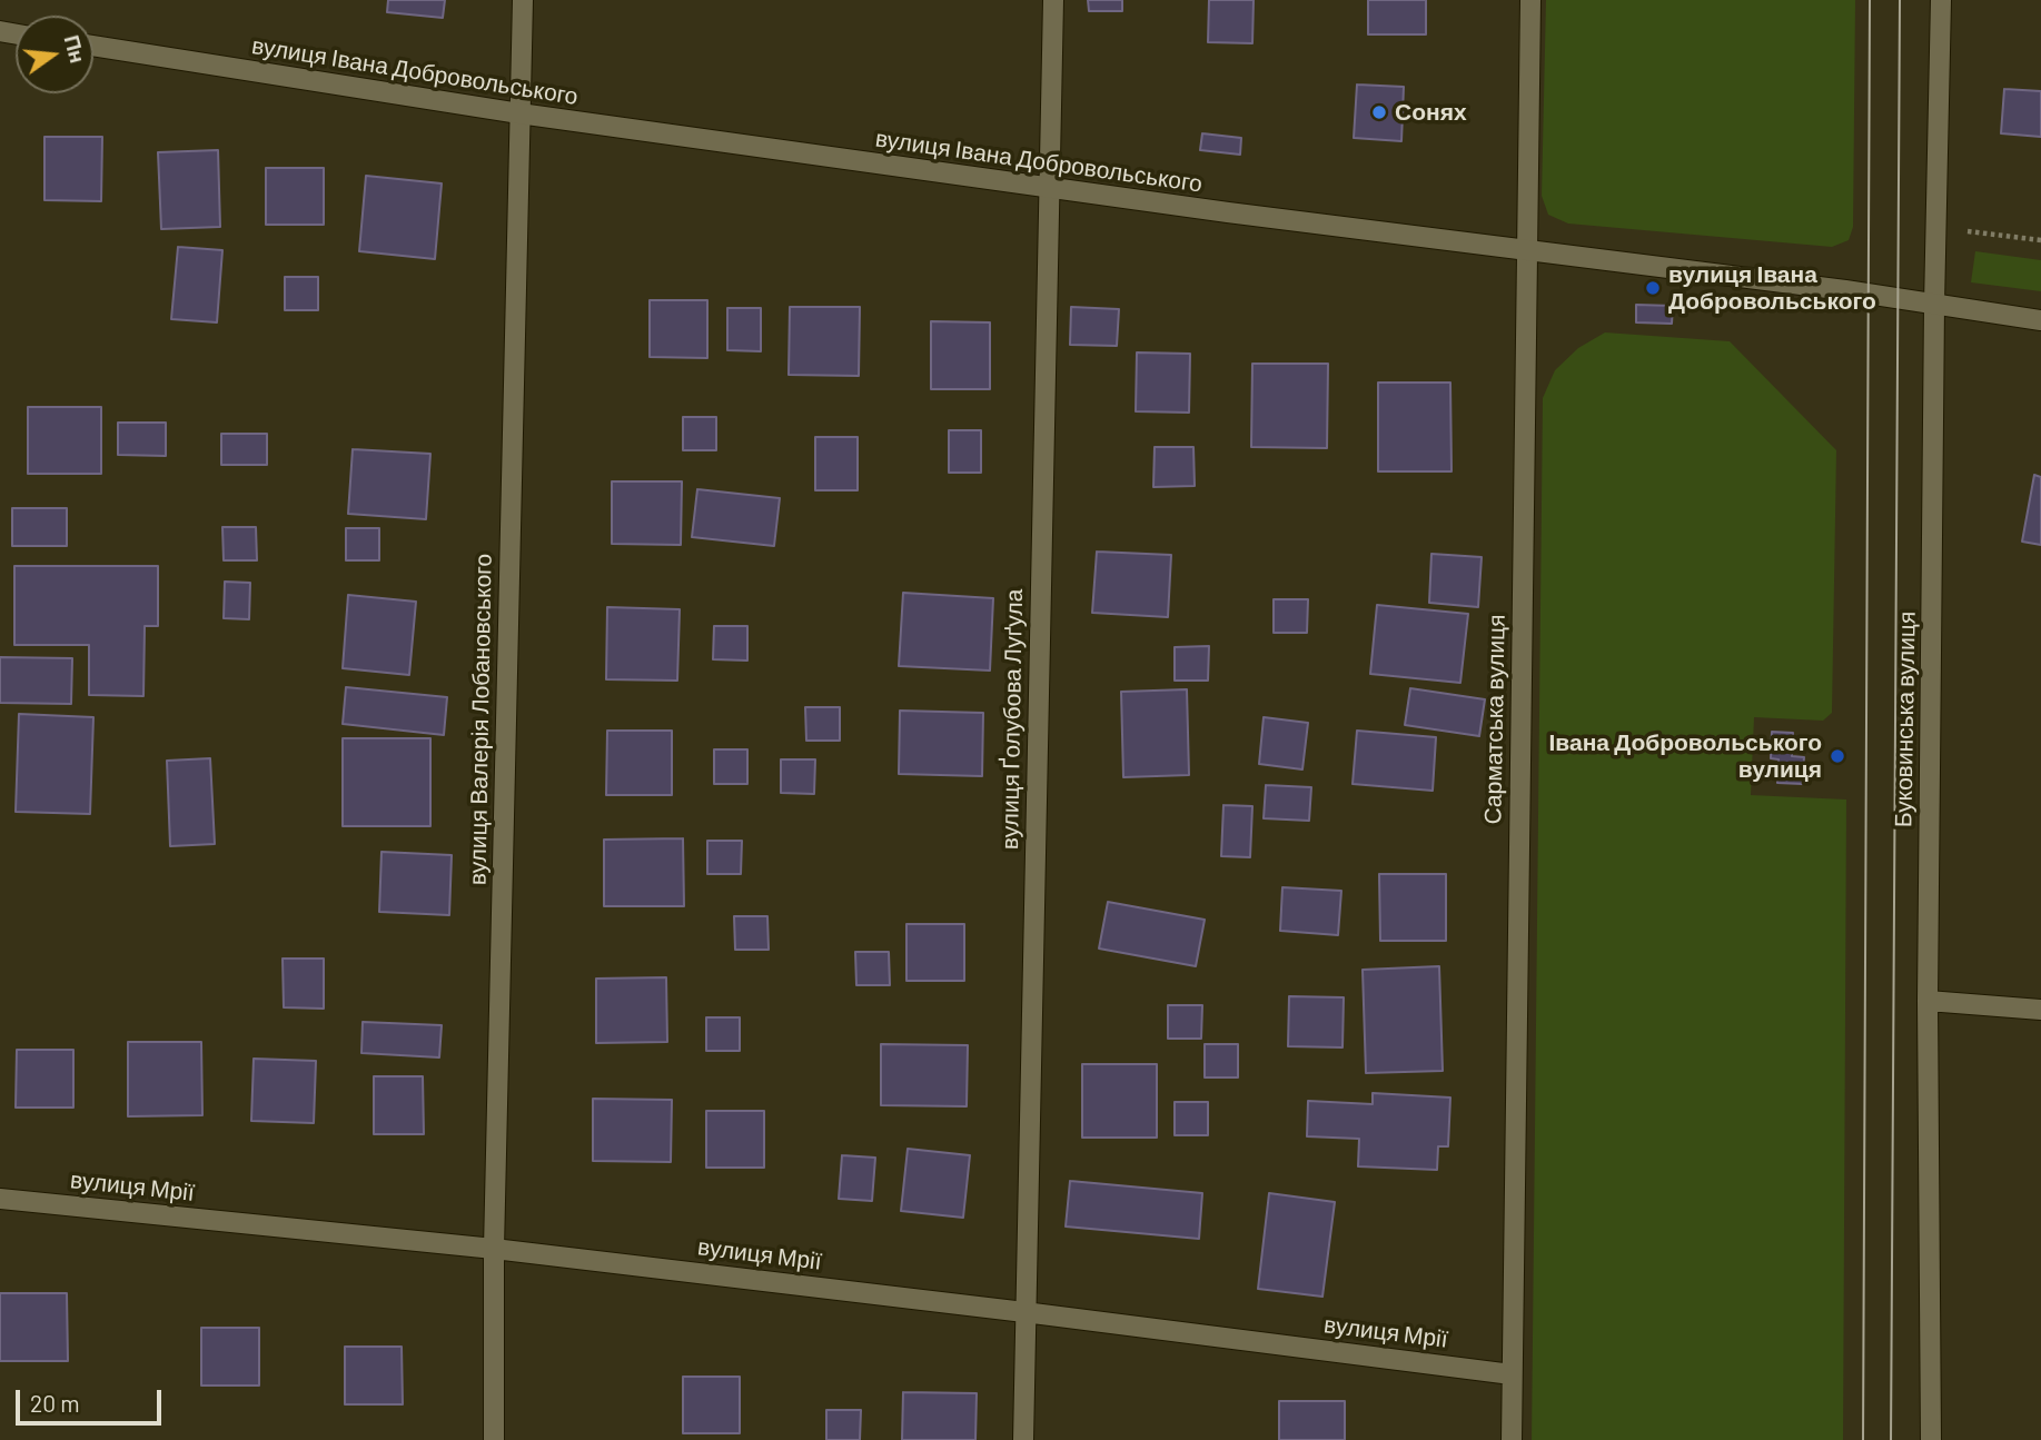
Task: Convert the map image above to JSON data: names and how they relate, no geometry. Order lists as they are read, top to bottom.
{
  "streets": {
    "street": [
      "вулиця Івана Добровольського",
      "вулиця Валерія Лобановського",
      "вулиця Ґолубова Луґула",
      "Сарматська вулиця",
      "Буковинська вулиця",
      "вулиця Мрії"
    ]
  },
  "crossings": [
    ["вулиця Івана Добровольського", "вулиця Валерія Лобановського"],
    ["вулиця Івана Добровольського", "вулиця Ґолубова Луґула"],
    ["вулиця Івана Добровольського", "Сарматська вулиця"],
    ["вулиця Івана Добровольського", "Буковинська вулиця"],
    ["вулиця Валерія Лобановського", "вулиця Мрії"],
    ["вулиця Ґолубова Луґула", "вулиця Мрії"],
    ["Сарматська вулиця", "вулиця Мрії"]
  ],
  "places": ["Сонях", "вулиця Івана Добровольського", "Івана Добровольського вулиця"],
  "scale_bar": "20 m",
  "north": "right"
}
